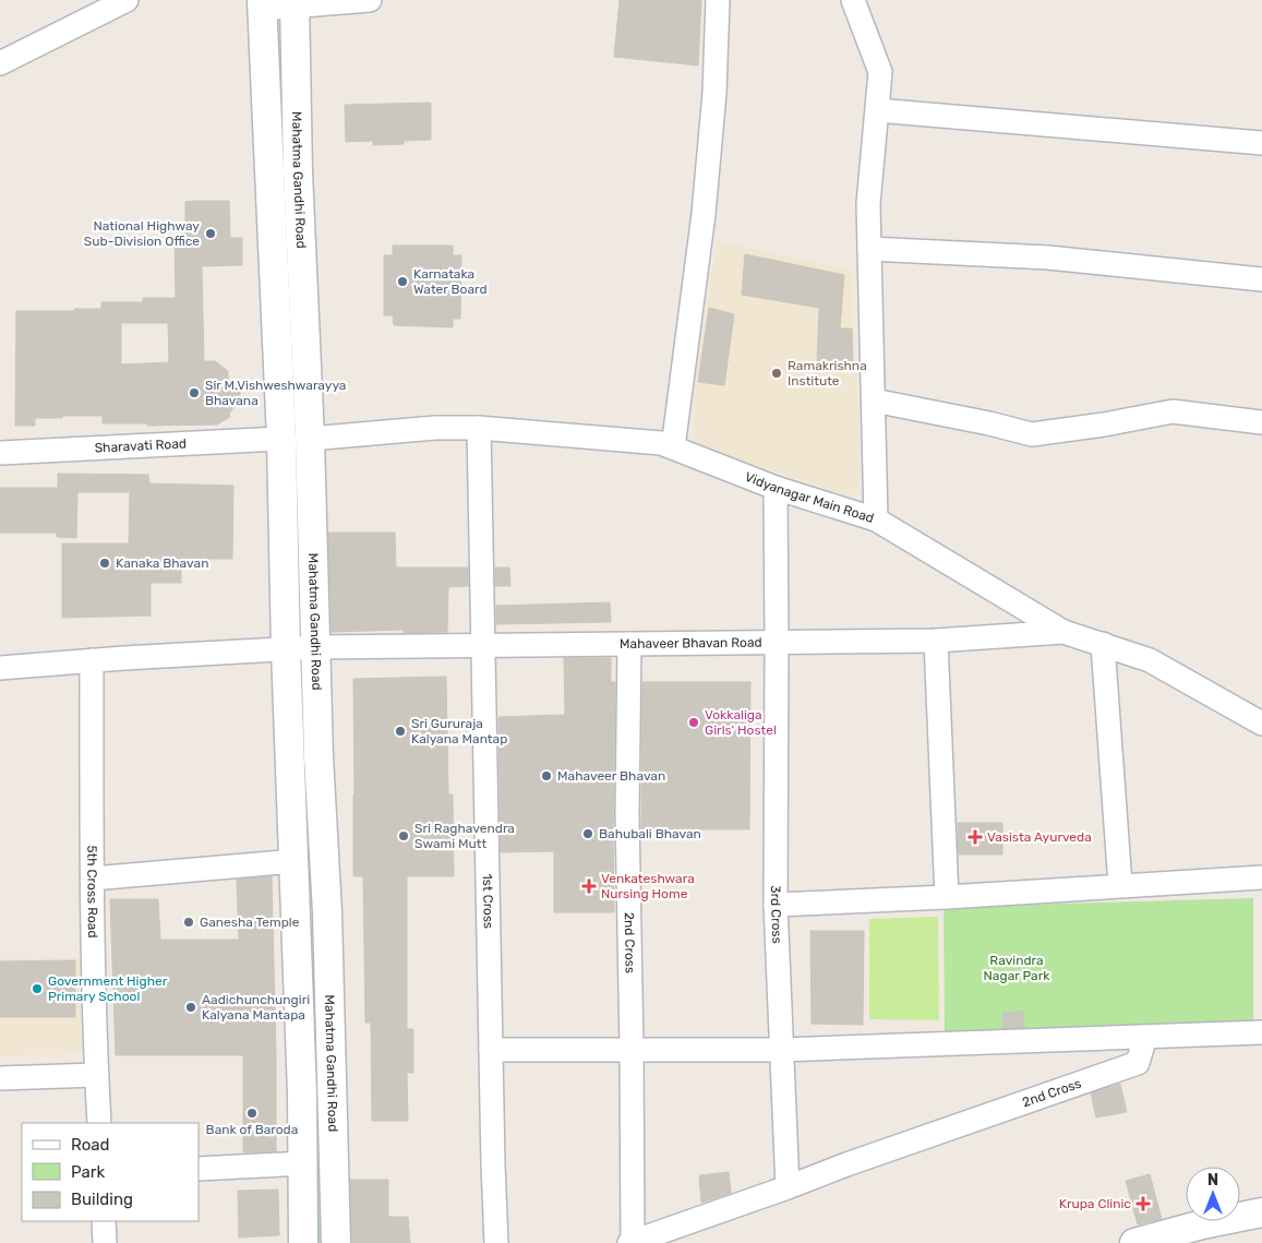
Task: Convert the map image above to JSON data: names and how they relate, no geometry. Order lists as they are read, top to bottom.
{
  "streets": {
    "street": [
      "Mahatma Gandhi Road",
      "Sharavati Road",
      "Vidyanagar Main Road",
      "Mahaveer Bhavan Road",
      "5th Cross Road",
      "1st Cross",
      "3rd Cross",
      "2nd Cross"
    ]
  },
  "crossings": [
    ["Mahatma Gandhi Road", "Sharavati Road"],
    ["Mahatma Gandhi Road", "Vidyanagar Main Road"],
    ["Mahatma Gandhi Road", "Mahaveer Bhavan Road"],
    ["Vidyanagar Main Road", "Mahaveer Bhavan Road"],
    ["Vidyanagar Main Road", "1st Cross"],
    ["Vidyanagar Main Road", "3rd Cross"],
    ["Mahaveer Bhavan Road", "5th Cross Road"],
    ["Mahaveer Bhavan Road", "1st Cross"],
    ["Mahaveer Bhavan Road", "3rd Cross"],
    ["Mahaveer Bhavan Road", "2nd Cross"],
    ["3rd Cross", "2nd Cross"]
  ],
  "parks": ["Ravindra Nagar Park"],
  "places": {
    "other": [
      "National Highway Sub-Division Office",
      "Karnataka Water Board",
      "Ramakrishna Institute",
      "Sir M.Vishweshwarayya Bhavana",
      "Kanaka Bhavan",
      "Vokkaliga Girls' Hostel",
      "Sri Gururaja Kalyana Mantap",
      "Mahaveer Bhavan",
      "Bahubali Bhavan",
      "Sri Raghavendra Swami Mutt",
      "Ganesha Temple",
      "Government Higher Primary School",
      "Aadichunchungiri Kalyana Mantapa",
      "Bank of Baroda"
    ],
    "health": ["Vasista Ayurveda", "Venkateshwara Nursing Home", "Krupa Clinic"]
  },
  "legend": ["Road", "Park", "Building"],
  "north": "top"
}
